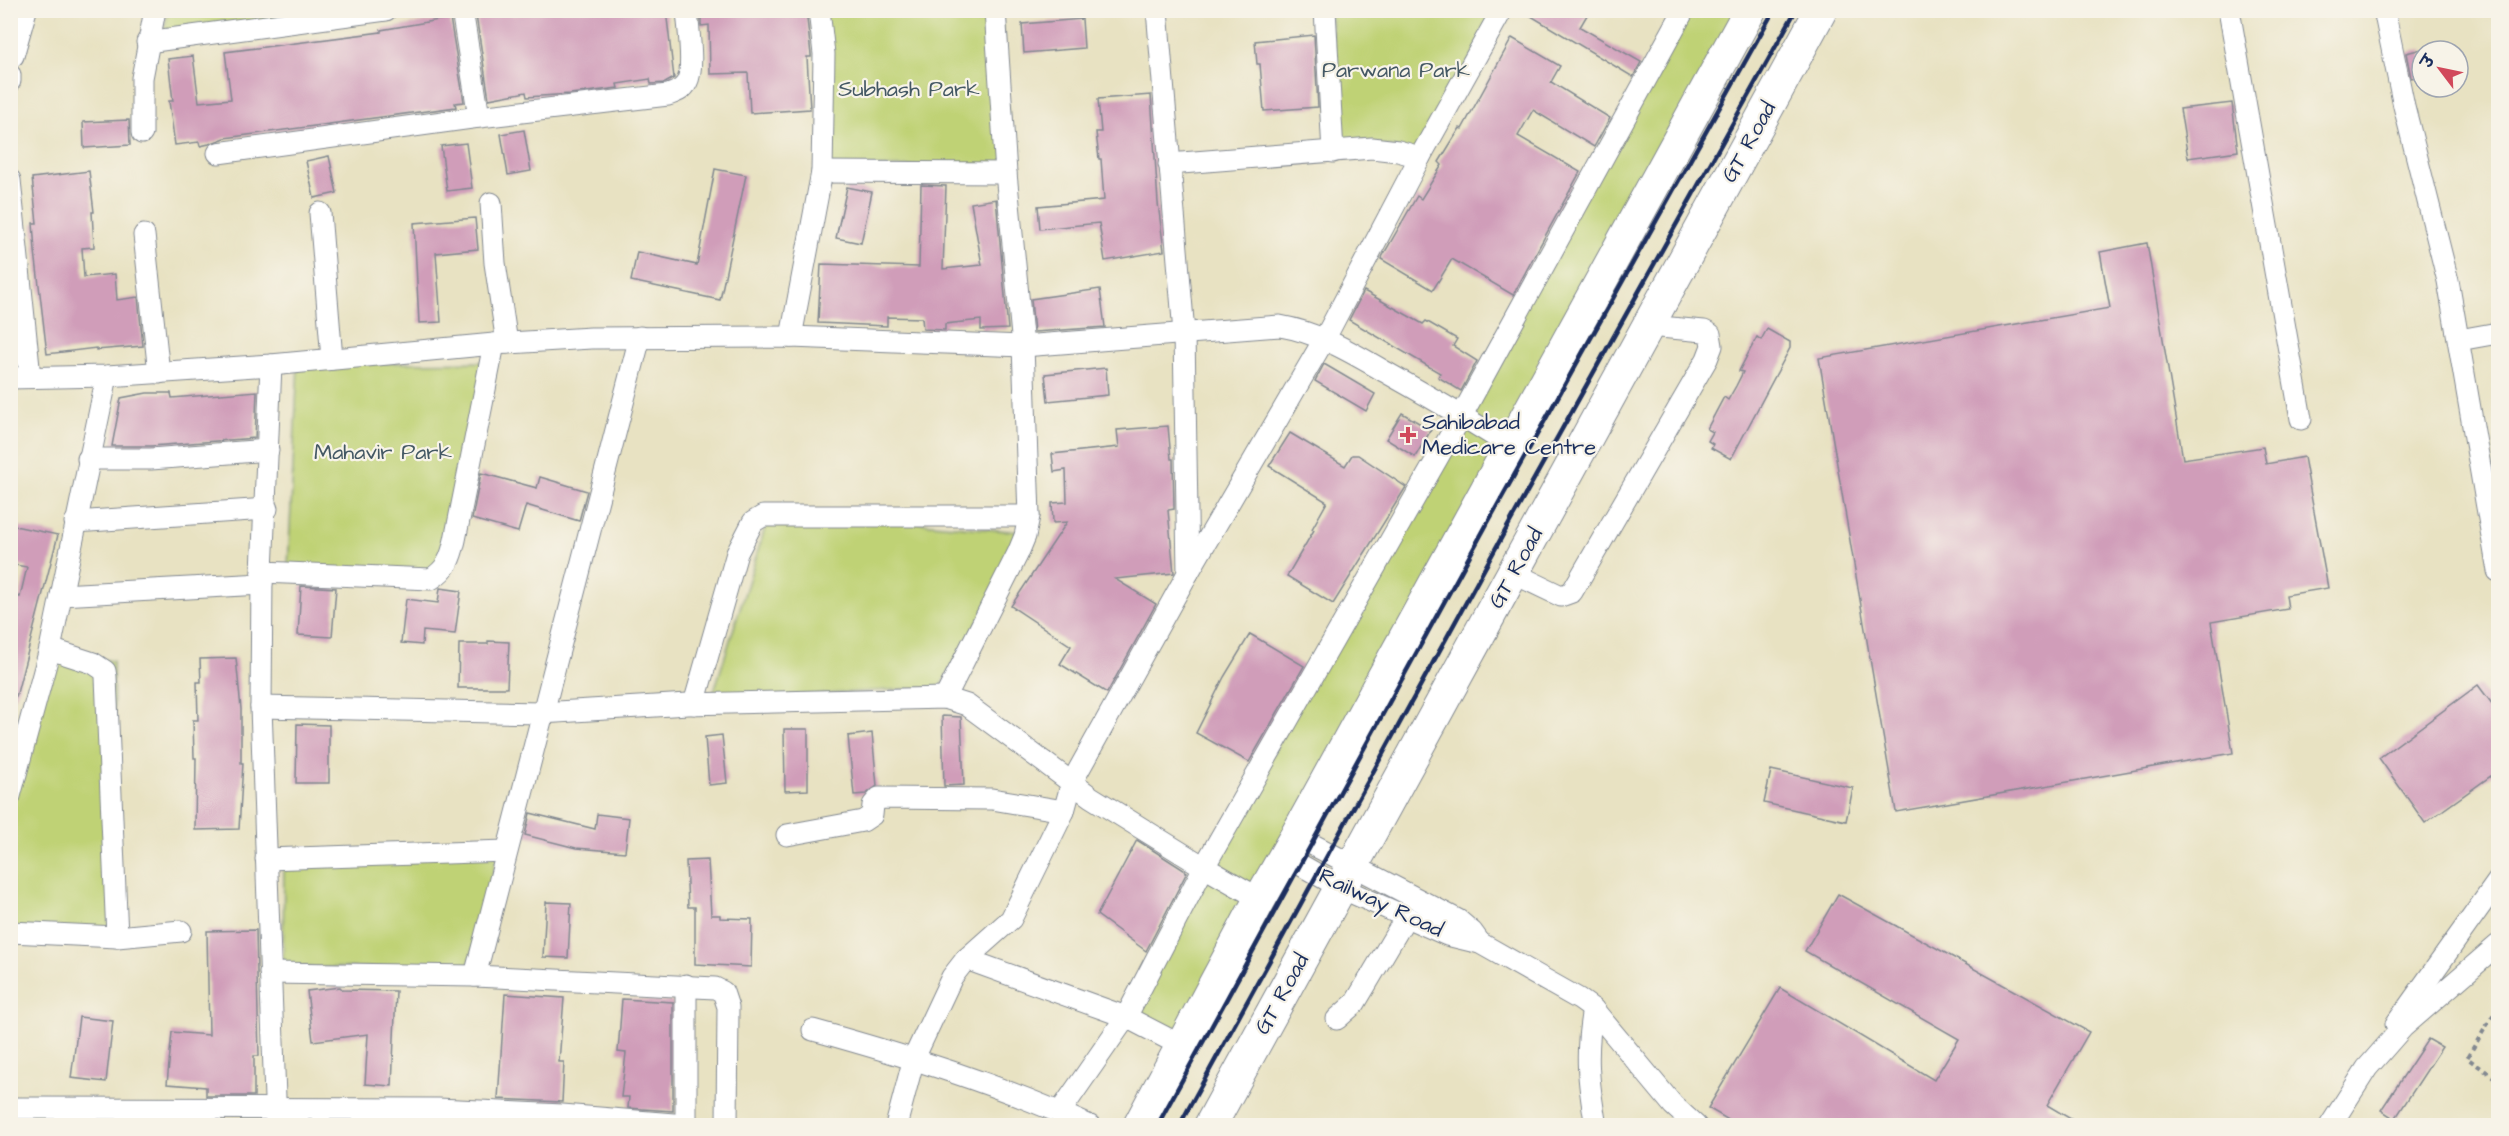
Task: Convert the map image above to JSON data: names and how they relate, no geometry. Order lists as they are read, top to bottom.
{
  "streets": {
    "highway": ["GT Road"],
    "street": ["Railway Road"]
  },
  "crossings": [
    ["GT Road", "Railway Road"]
  ],
  "parks": ["Parwana Park", "Subhash Park", "Mahavir Park"],
  "places": {
    "health": ["Sahibabad Medicare Centre"]
  },
  "north": "top left"
}
